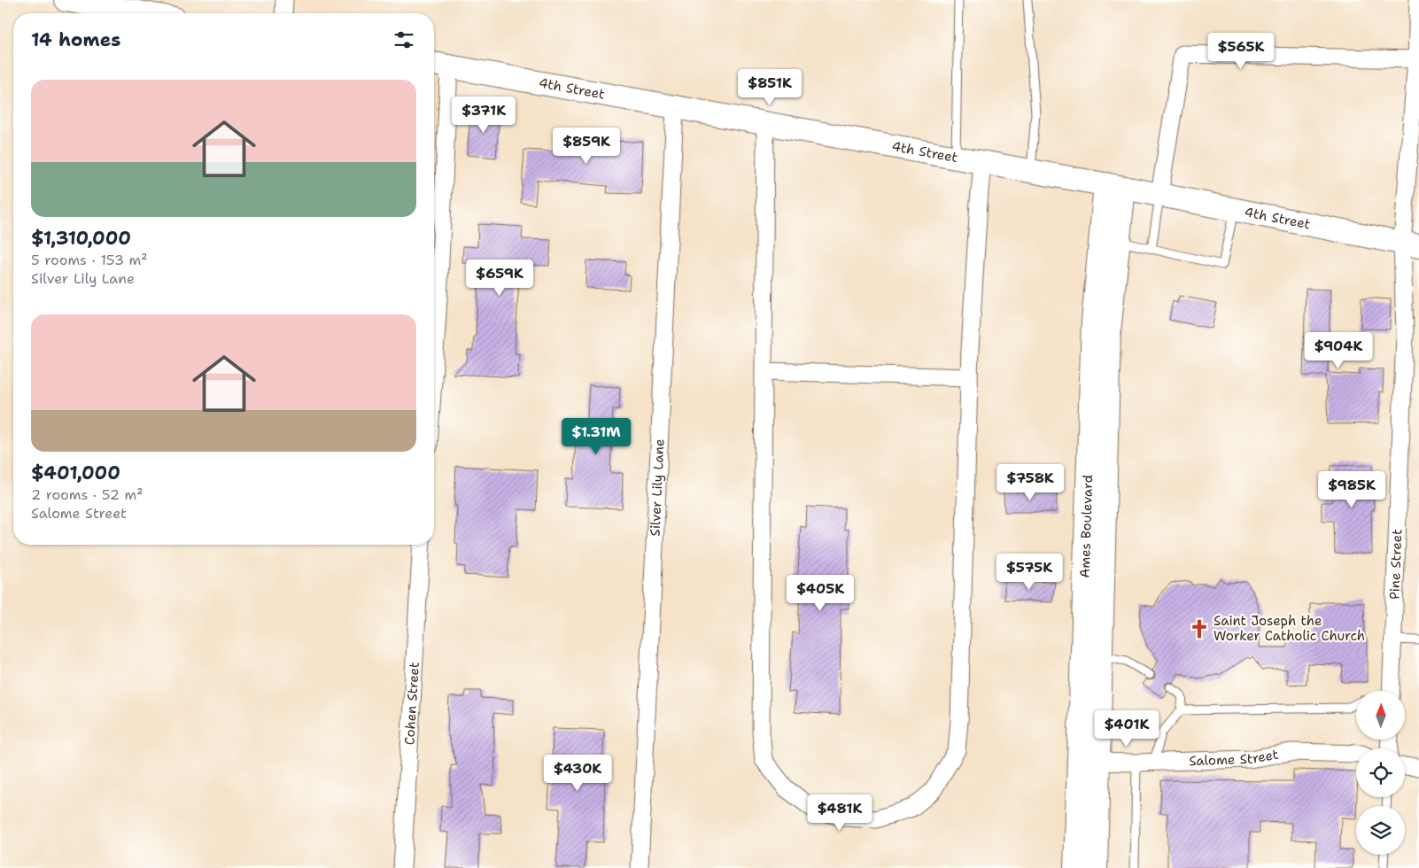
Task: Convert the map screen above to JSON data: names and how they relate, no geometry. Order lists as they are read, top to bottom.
{
  "streets": {
    "street": [
      "4th Street",
      "Silver Lily Lane",
      "Ames Boulevard",
      "Pine Street",
      "Cohen Street",
      "Salome Street"
    ]
  },
  "crossings": [
    ["4th Street", "Silver Lily Lane"],
    ["4th Street", "Ames Boulevard"],
    ["4th Street", "Pine Street"],
    ["Ames Boulevard", "Salome Street"]
  ],
  "places": {
    "church": ["Saint Joseph the Worker Catholic Church"]
  },
  "north": "top",
  "page": {
    "heading": "14 homes",
    "price": [
      "$565K",
      "$851K",
      "$371K",
      "$859K",
      "$659K",
      "$904K",
      "$1.31M",
      "$758K",
      "$985K",
      "$575K",
      "$405K",
      "$401K",
      "$430K",
      "$481K"
    ],
    "list": [
      {
        "name": "$1,310,000",
        "note": "5 rooms · 153 m² · Silver Lily Lane"
      },
      {
        "name": "$401,000",
        "note": "2 rooms · 52 m² · Salome Street"
      }
    ]
  }
}
